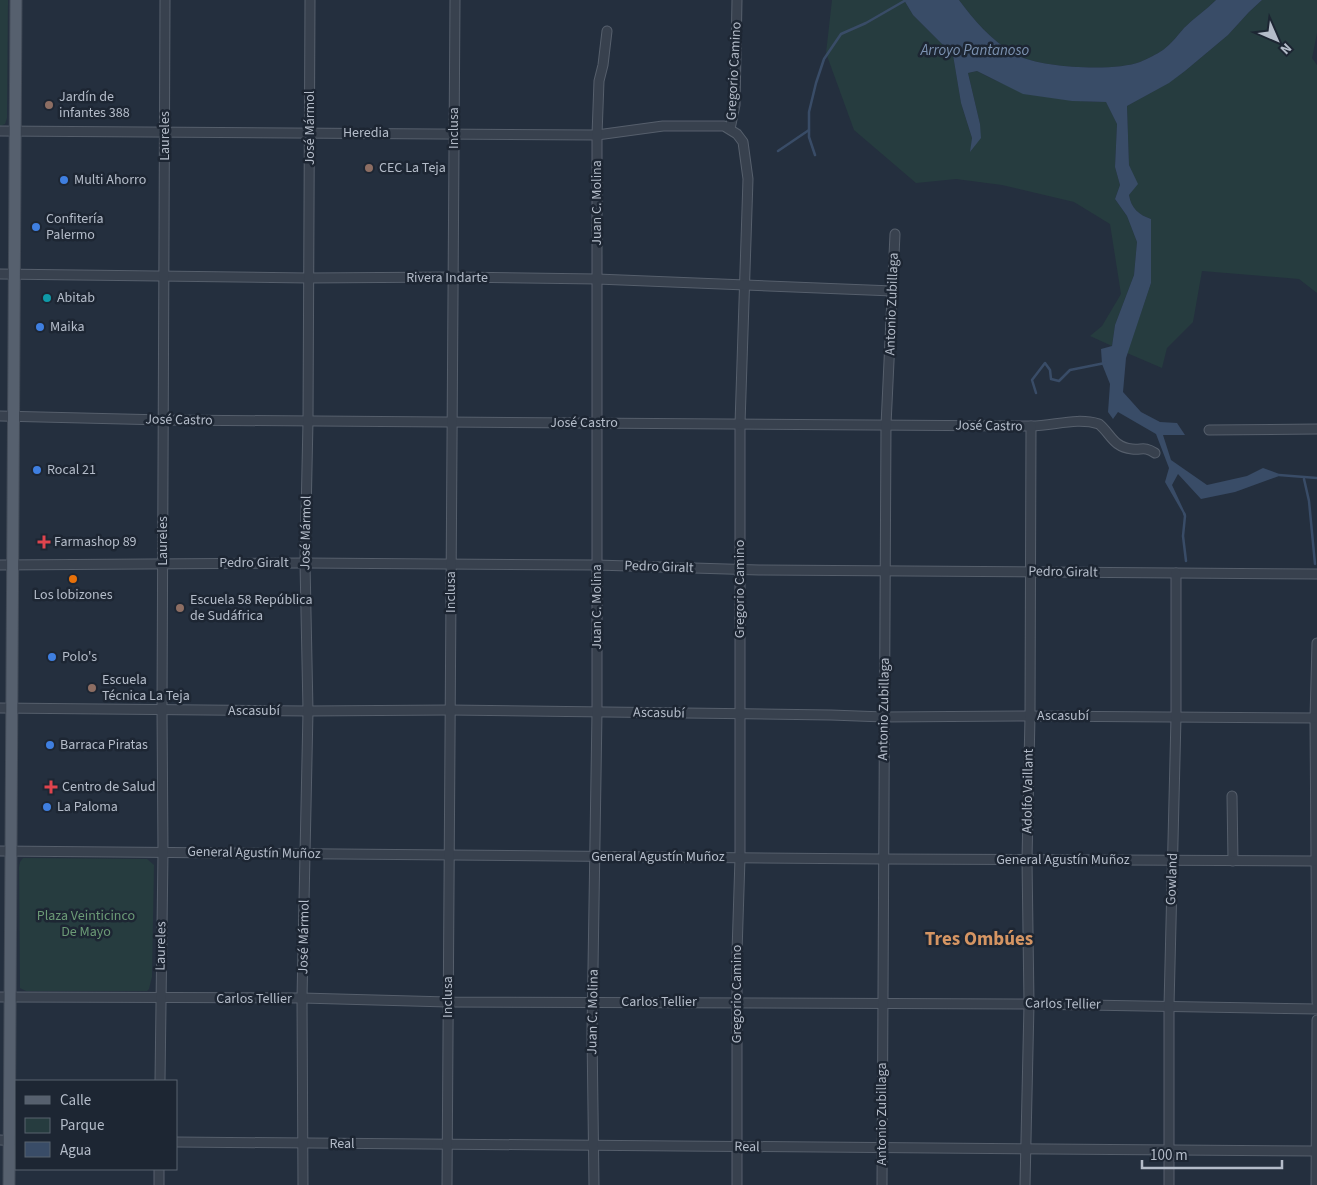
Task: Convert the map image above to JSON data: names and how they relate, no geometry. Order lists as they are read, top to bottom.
{
  "streets": {
    "street": [
      "Gregorio Camino",
      "José Mármol",
      "Inclusa",
      "Heredia",
      "Laureles",
      "Juan C. Molina",
      "Rivera Indarte",
      "Antonio Zubillaga",
      "José Castro",
      "Pedro Giralt",
      "Ascasubí",
      "Adolfo Vaillant",
      "General Agustín Muñoz",
      "Gowland",
      "Carlos Tellier",
      "Real"
    ]
  },
  "crossings": [
    ["Gregorio Camino", "Heredia"],
    ["Gregorio Camino", "Rivera Indarte"],
    ["Gregorio Camino", "José Castro"],
    ["Gregorio Camino", "Pedro Giralt"],
    ["Gregorio Camino", "Ascasubí"],
    ["Gregorio Camino", "General Agustín Muñoz"],
    ["Gregorio Camino", "Carlos Tellier"],
    ["Gregorio Camino", "Real"],
    ["José Mármol", "Heredia"],
    ["José Mármol", "Rivera Indarte"],
    ["José Mármol", "José Castro"],
    ["José Mármol", "Pedro Giralt"],
    ["José Mármol", "Ascasubí"],
    ["José Mármol", "General Agustín Muñoz"],
    ["José Mármol", "Carlos Tellier"],
    ["José Mármol", "Real"],
    ["Inclusa", "Heredia"],
    ["Inclusa", "Rivera Indarte"],
    ["Inclusa", "José Castro"],
    ["Inclusa", "Pedro Giralt"],
    ["Inclusa", "Ascasubí"],
    ["Inclusa", "General Agustín Muñoz"],
    ["Inclusa", "Carlos Tellier"],
    ["Inclusa", "Real"],
    ["Heredia", "Laureles"],
    ["Heredia", "Juan C. Molina"],
    ["Laureles", "Rivera Indarte"],
    ["Laureles", "José Castro"],
    ["Laureles", "Pedro Giralt"],
    ["Laureles", "Ascasubí"],
    ["Laureles", "General Agustín Muñoz"],
    ["Laureles", "Carlos Tellier"],
    ["Juan C. Molina", "Rivera Indarte"],
    ["Juan C. Molina", "José Castro"],
    ["Juan C. Molina", "Pedro Giralt"],
    ["Juan C. Molina", "Ascasubí"],
    ["Juan C. Molina", "General Agustín Muñoz"],
    ["Juan C. Molina", "Carlos Tellier"],
    ["Juan C. Molina", "Real"],
    ["Rivera Indarte", "Antonio Zubillaga"],
    ["Antonio Zubillaga", "José Castro"],
    ["Antonio Zubillaga", "Pedro Giralt"],
    ["Antonio Zubillaga", "Ascasubí"],
    ["Antonio Zubillaga", "General Agustín Muñoz"],
    ["Antonio Zubillaga", "Carlos Tellier"],
    ["Antonio Zubillaga", "Real"],
    ["José Castro", "Adolfo Vaillant"],
    ["Pedro Giralt", "Adolfo Vaillant"],
    ["Pedro Giralt", "Gowland"],
    ["Ascasubí", "Adolfo Vaillant"],
    ["Ascasubí", "Gowland"],
    ["Adolfo Vaillant", "General Agustín Muñoz"],
    ["Adolfo Vaillant", "Carlos Tellier"],
    ["Adolfo Vaillant", "Real"],
    ["General Agustín Muñoz", "Gowland"],
    ["Gowland", "Carlos Tellier"],
    ["Gowland", "Real"]
  ],
  "districts": ["Tres Ombúes"],
  "water": ["Arroyo Pantanoso"],
  "parks": ["Plaza Veinticinco De Mayo"],
  "places": {
    "other": [
      "Jardín de infantes 388",
      "CEC La Teja",
      "Multi Ahorro",
      "Confitería Palermo",
      "Abitab",
      "Maika",
      "Rocal 21",
      "Los lobizones",
      "Escuela 58 República de Sudáfrica",
      "Polo's",
      "Escuela Técnica La Teja",
      "Barraca Piratas",
      "La Paloma"
    ],
    "health": ["Farmashop 89", "Centro de Salud"]
  },
  "legend": ["Calle", "Parque", "Agua"],
  "scale_bar": "100 m",
  "north": "bottom right"
}
